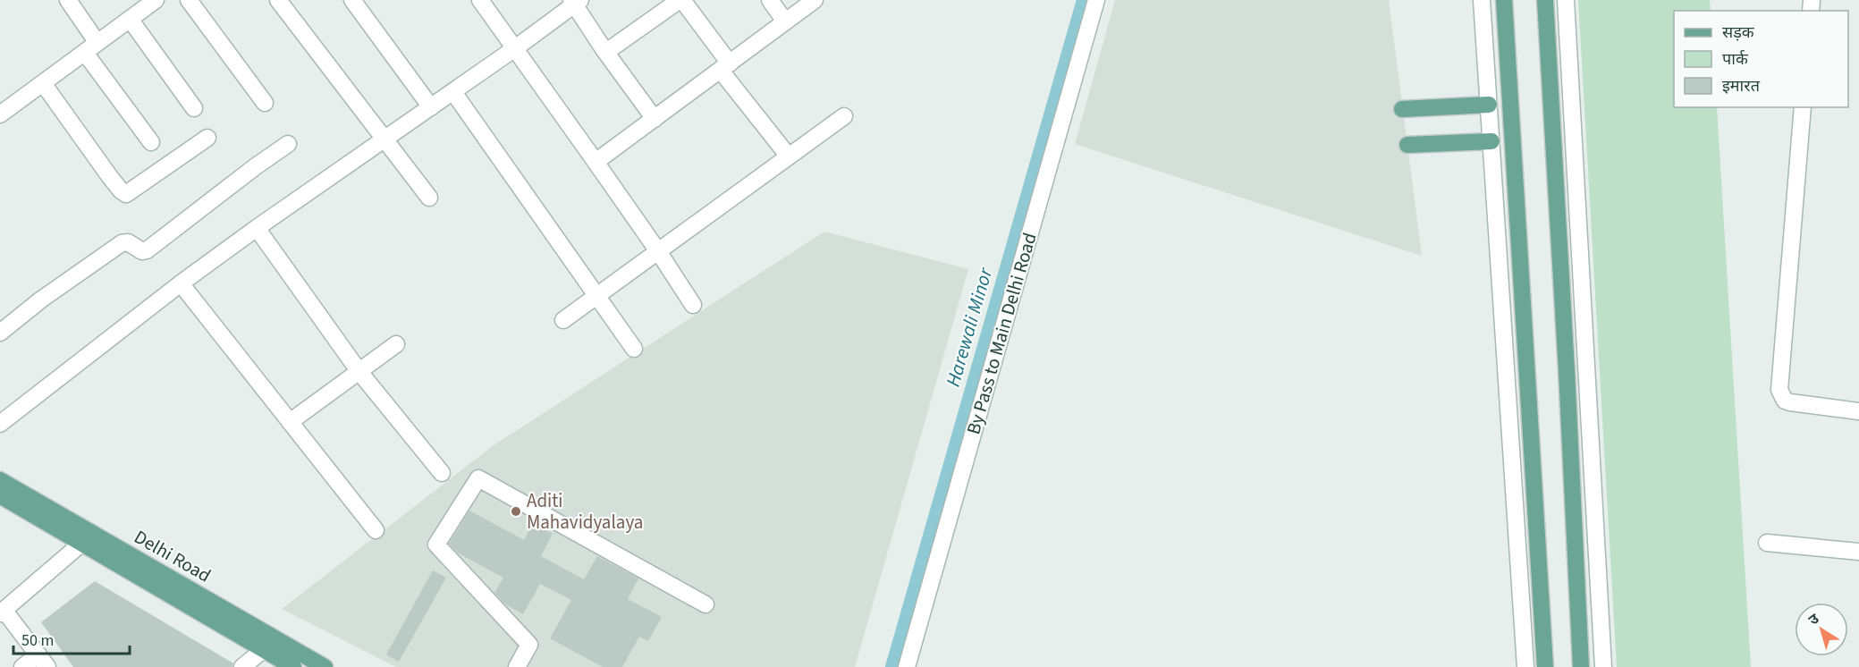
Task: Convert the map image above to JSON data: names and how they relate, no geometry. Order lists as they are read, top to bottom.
{
  "streets": {
    "street": ["By Pass to Main Delhi Road"]
  },
  "water": ["Harewali Minor"],
  "places": ["Aditi Mahavidyalaya"],
  "legend": ["सड़क", "पार्क", "इमारत"],
  "scale_bar": "50 m",
  "north": "top left"
}
